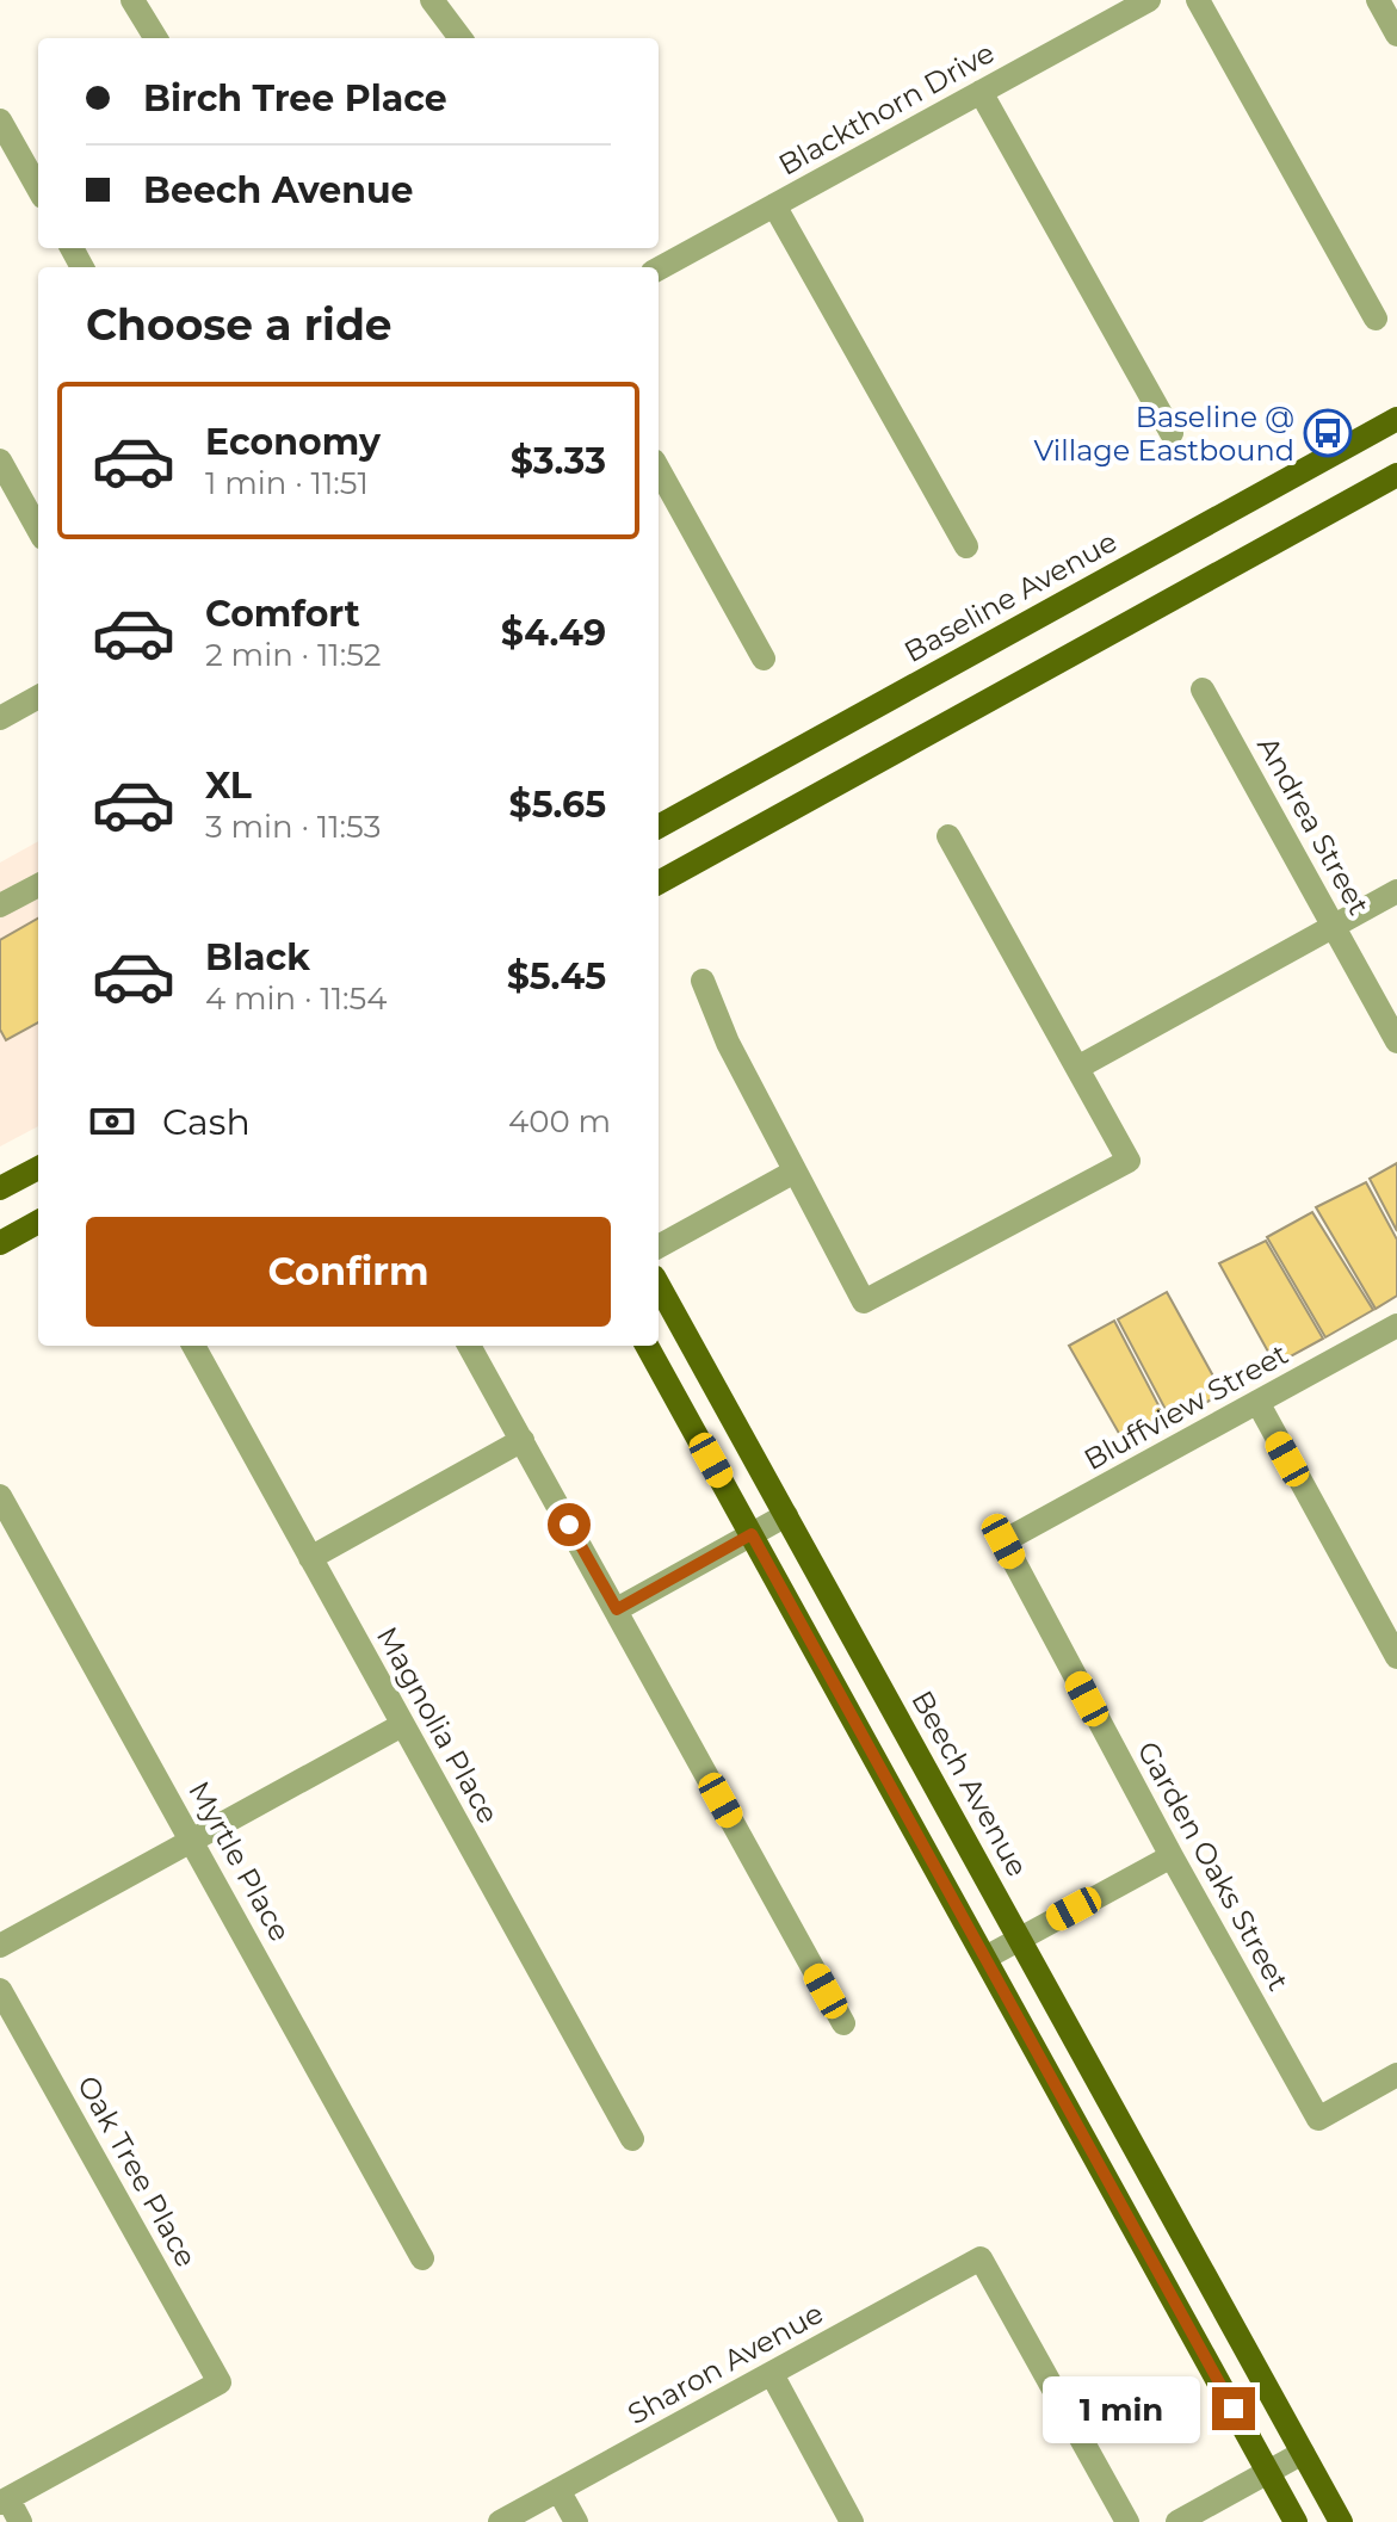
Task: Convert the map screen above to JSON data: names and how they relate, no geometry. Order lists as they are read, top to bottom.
{
  "streets": {
    "main road": ["Baseline Avenue", "Beech Avenue"],
    "street": [
      "Blackthorn Drive",
      "Andrea Street",
      "Bluffview Street",
      "Magnolia Place",
      "Myrtle Place",
      "Garden Oaks Street",
      "Oak Tree Place",
      "Sharon Avenue"
    ]
  },
  "crossings": [
    ["Bluffview Street", "Garden Oaks Street"]
  ],
  "places": {
    "bus stop": ["Baseline @ Village Eastbound"]
  },
  "page": {
    "banner": ["Birch Tree Place", "Beech Avenue"],
    "heading": "Choose a ride",
    "list": [
      {
        "name": "Economy",
        "note": "1 min · 11:51",
        "value": "$3.33"
      },
      {
        "name": "Comfort",
        "note": "2 min · 11:52",
        "value": "$4.49"
      },
      {
        "name": "XL",
        "note": "3 min · 11:53",
        "value": "$5.65"
      },
      {
        "name": "Black",
        "note": "4 min · 11:54",
        "value": "$5.45"
      }
    ],
    "pay": ["Cash", "400 m"],
    "buttons": "Confirm",
    "bubble": "1 min"
  }
}
